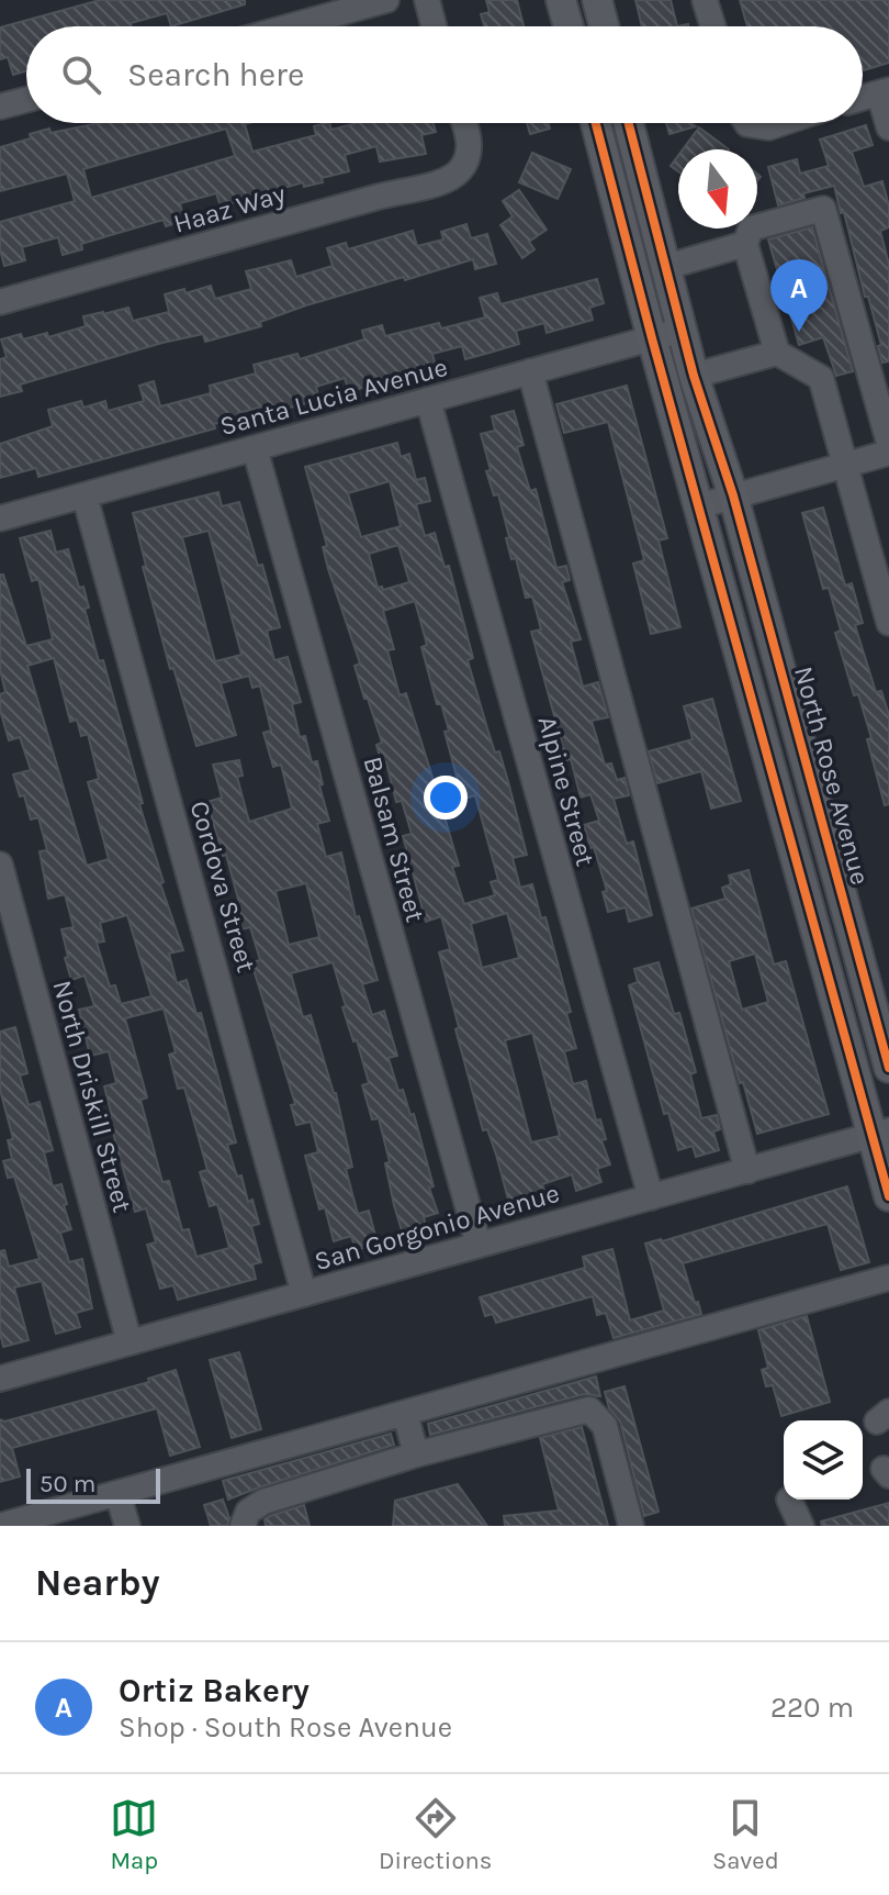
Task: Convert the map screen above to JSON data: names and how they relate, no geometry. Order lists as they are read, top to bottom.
{
  "streets": {
    "main road": ["North Rose Avenue"],
    "street": [
      "Haaz Way",
      "Santa Lucia Avenue",
      "Alpine Street",
      "Balsam Street",
      "Cordova Street",
      "North Driskill Street",
      "San Gorgonio Avenue"
    ]
  },
  "crossings": [
    ["Santa Lucia Avenue", "North Rose Avenue"],
    ["Santa Lucia Avenue", "Alpine Street"],
    ["Santa Lucia Avenue", "Balsam Street"],
    ["Santa Lucia Avenue", "Cordova Street"],
    ["Alpine Street", "San Gorgonio Avenue"],
    ["Balsam Street", "San Gorgonio Avenue"],
    ["Cordova Street", "San Gorgonio Avenue"],
    ["North Driskill Street", "San Gorgonio Avenue"]
  ],
  "scale_bar": "50 m",
  "north": "bottom",
  "page": {
    "search": "Search here",
    "pins": "A",
    "scale": "50 m",
    "heading": "Nearby",
    "list": [
      {
        "mark": "A",
        "name": "Ortiz Bakery",
        "note": "Shop · South Rose Avenue",
        "value": "220 m"
      }
    ],
    "nav": ["Map", "Directions", "Saved"]
  }
}
